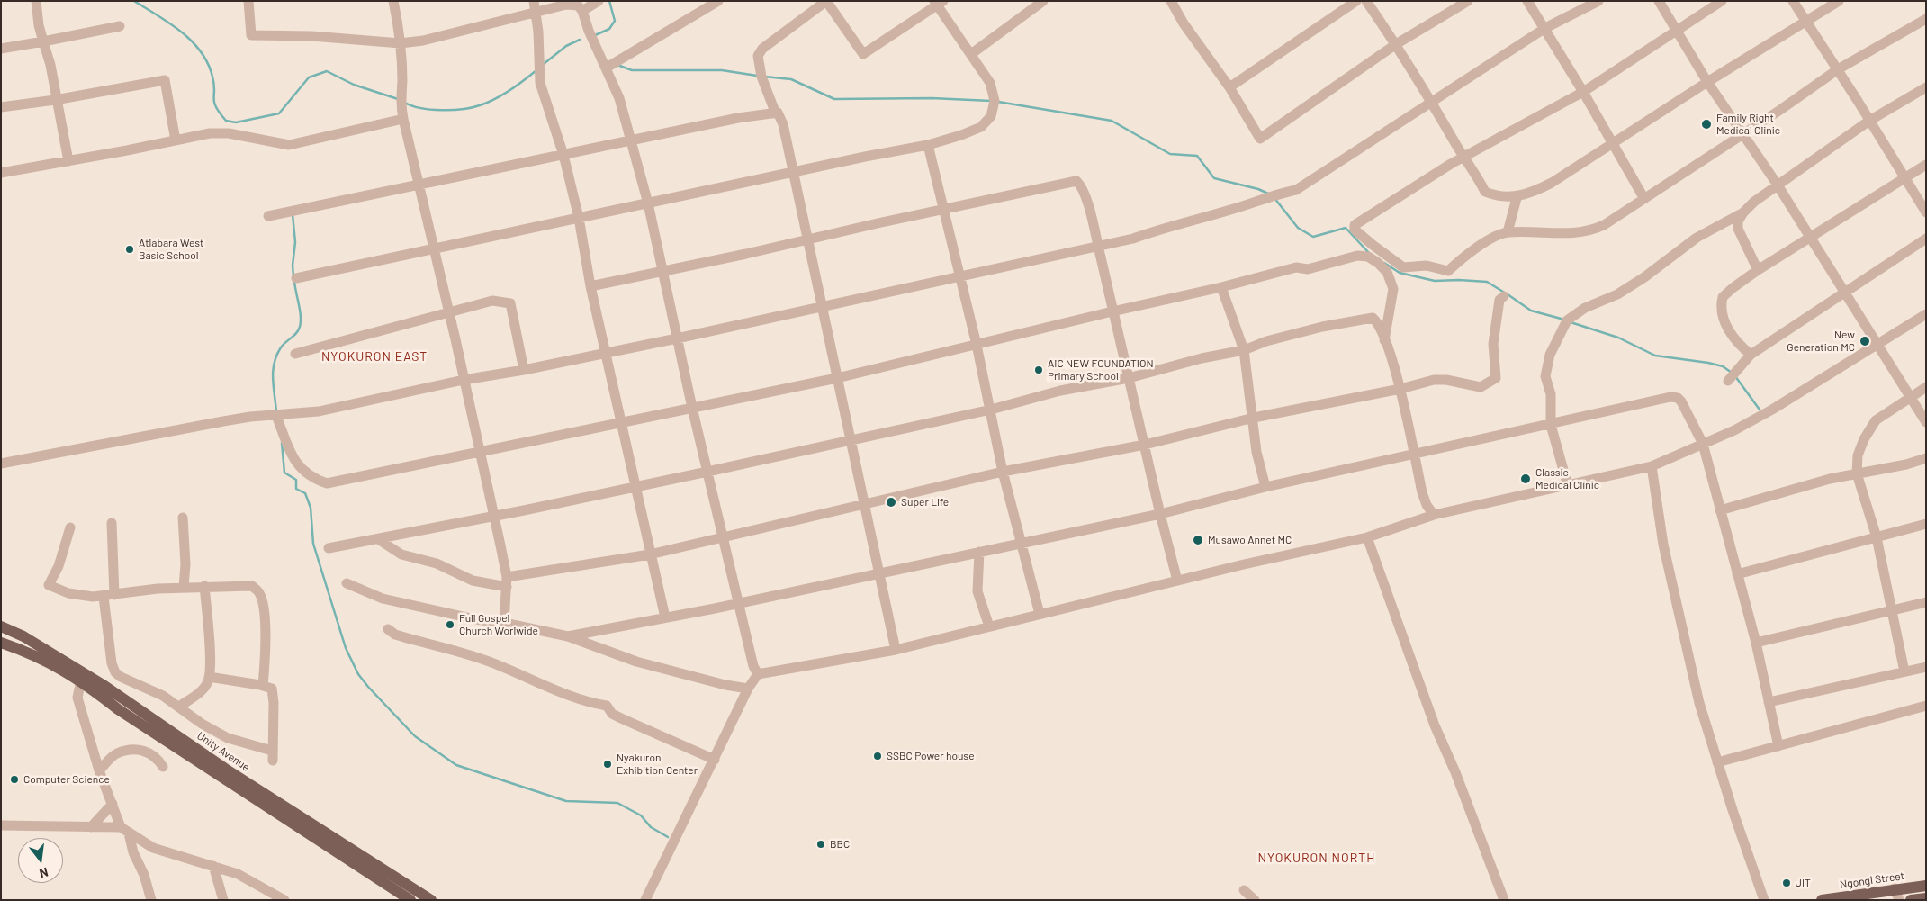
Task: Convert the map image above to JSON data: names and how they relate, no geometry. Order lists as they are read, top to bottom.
{
  "streets": {
    "main road": ["Unity Avenue", "Ngongi Street"]
  },
  "districts": ["NYOKURON EAST", "NYOKURON NORTH"],
  "places": [
    "Family Right Medical Clinic",
    "Atlabara West Basic School",
    "New Generation MC",
    "AIC NEW FOUNDATION Primary School",
    "Classic Medical Clinic",
    "Super Life",
    "Musawo Annet MC",
    "Full Gospel Church Worlwide",
    "SSBC Power house",
    "Nyakuron Exhibition Center",
    "Computer Science",
    "BBC",
    "JIT"
  ],
  "north": "bottom"
}
